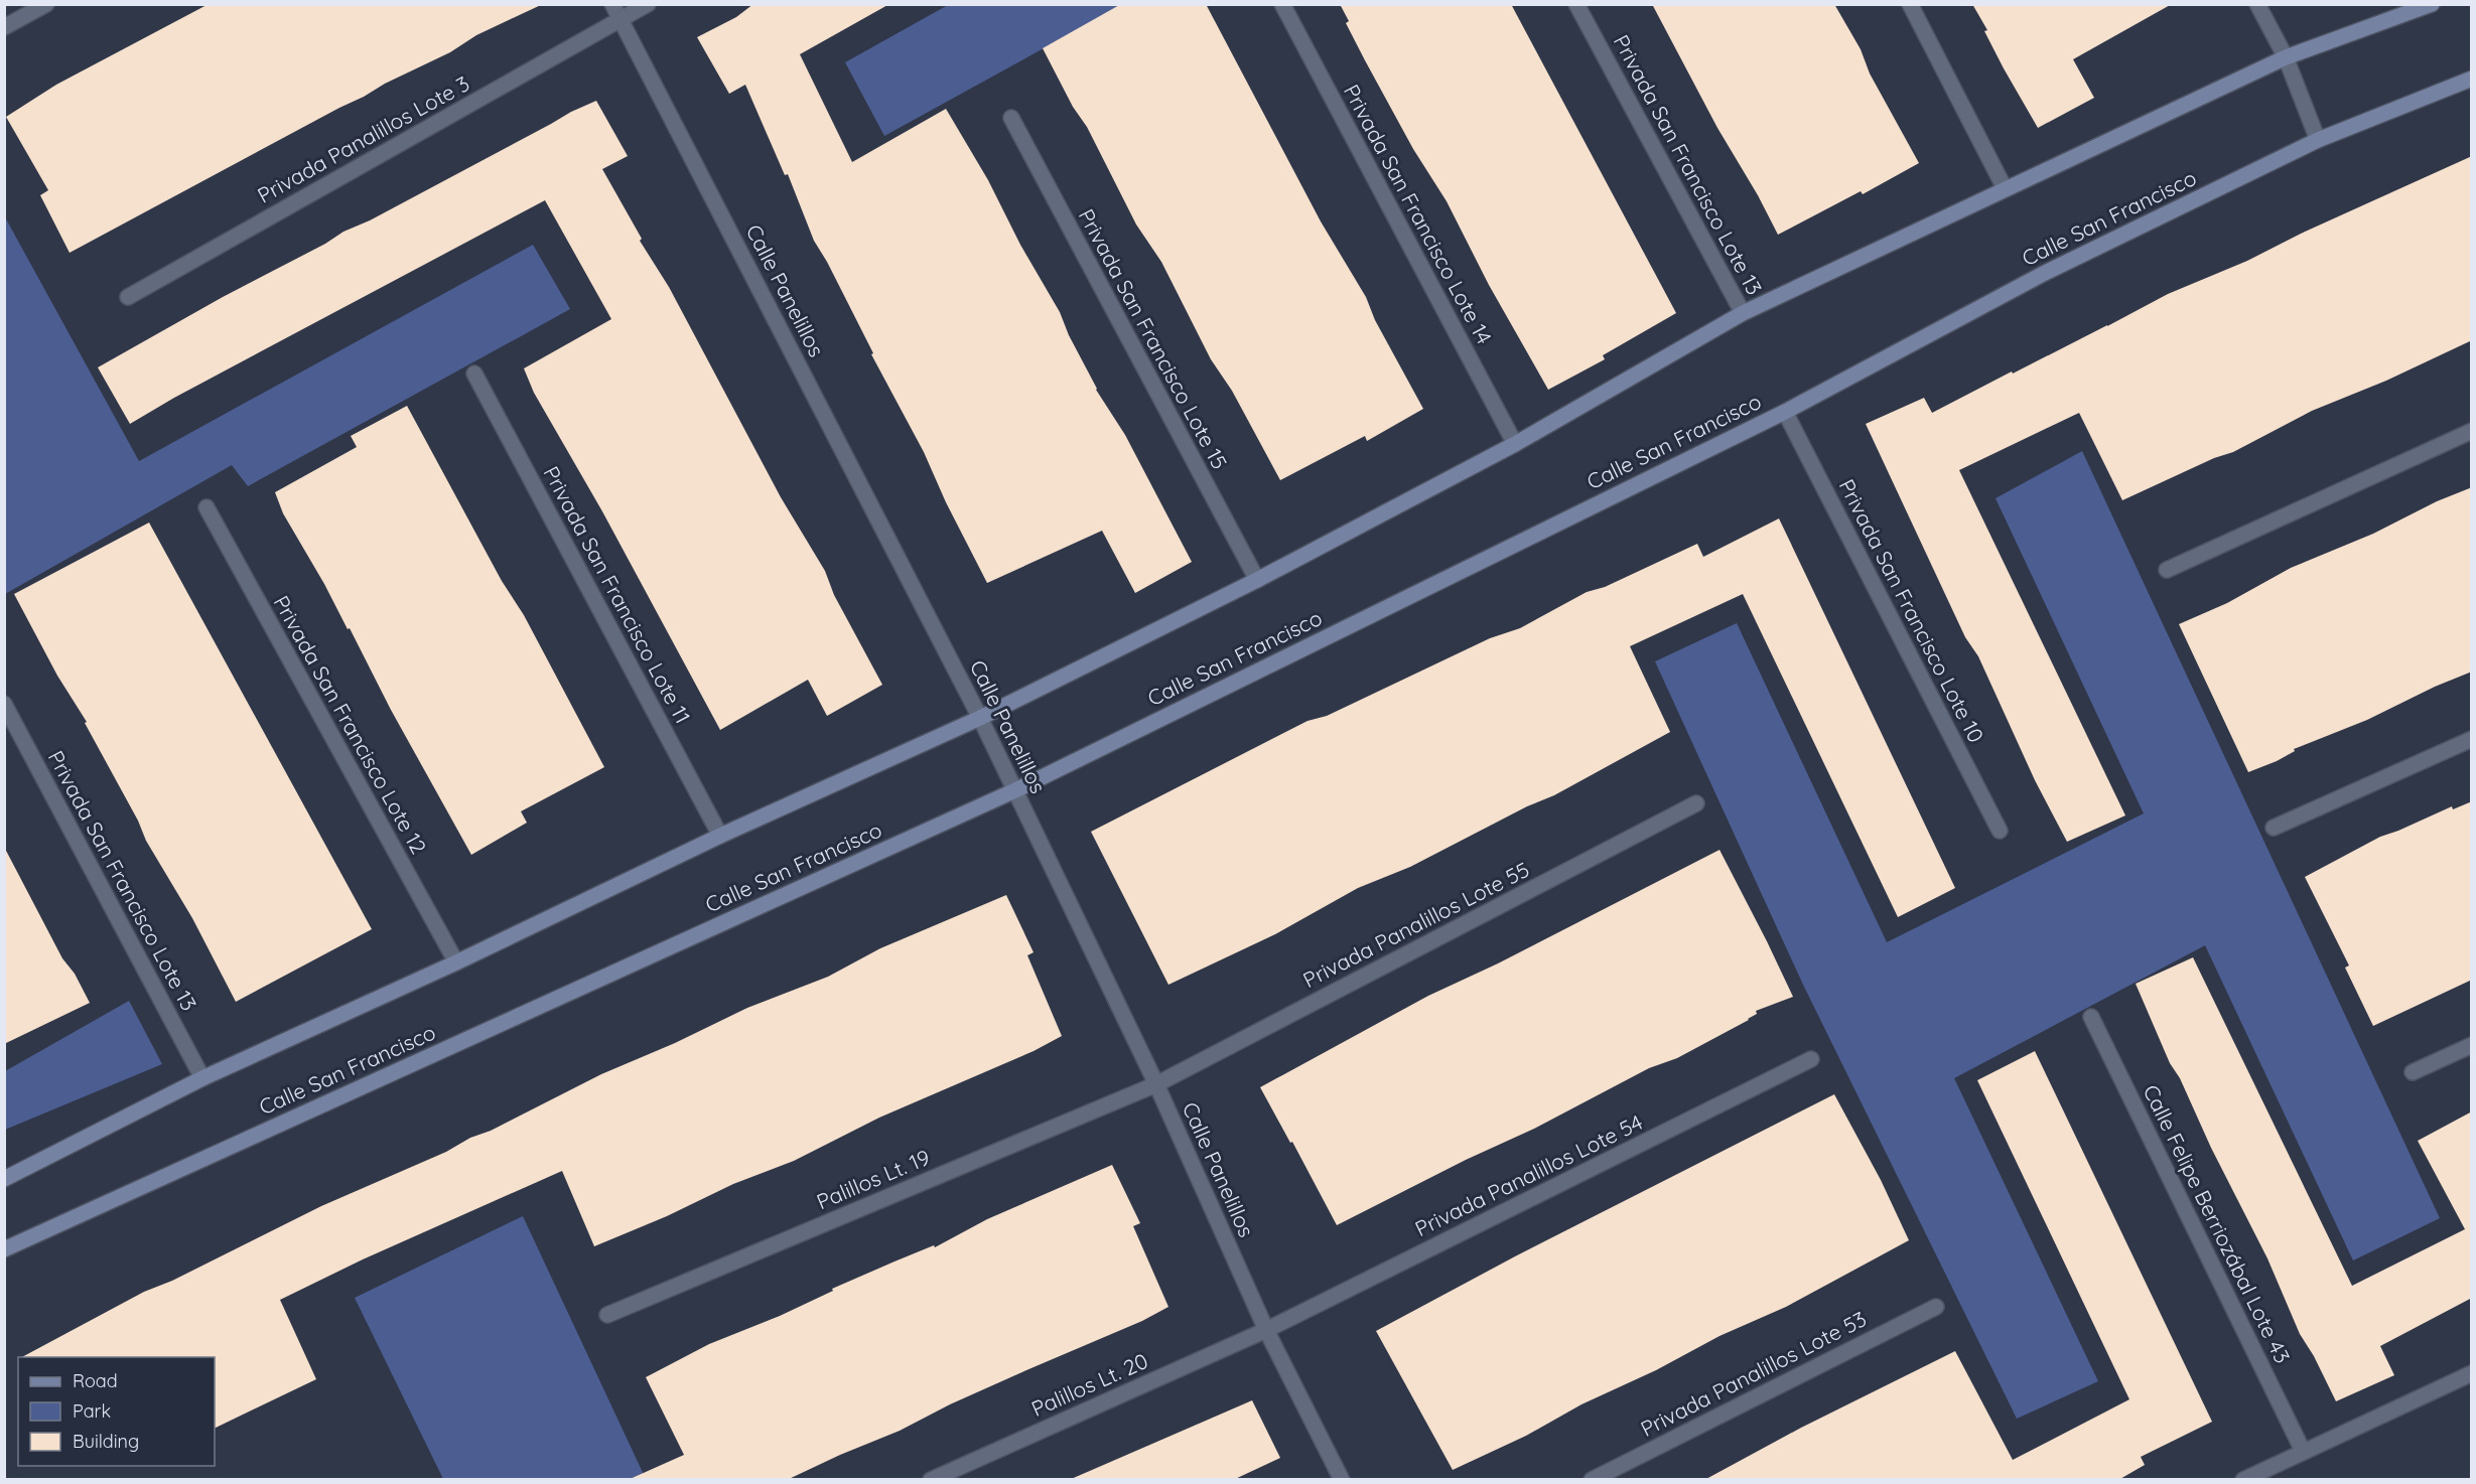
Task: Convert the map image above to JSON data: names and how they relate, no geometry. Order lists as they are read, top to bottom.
{
  "streets": {
    "street": [
      "Privada Panalillos Lote 3",
      "Privada San Francisco Lote 13",
      "Privada San Francisco Lote 14",
      "Calle San Francisco",
      "Calle Panelillos",
      "Privada San Francisco Lote 15",
      "Privada San Francisco Lote 11",
      "Privada San Francisco Lote 10",
      "Privada San Francisco Lote 12",
      "Privada Panalillos Lote 55",
      "Privada Panalillos Lote 54",
      "Palillos Lt. 19",
      "Calle Felipe Berriozábal Lote 43",
      "Privada Panalillos Lote 53",
      "Palillos Lt. 20"
    ]
  },
  "crossings": [
    ["Privada Panalillos Lote 3", "Calle Panelillos"],
    ["Calle San Francisco", "Calle Panelillos"],
    ["Calle San Francisco", "Privada San Francisco Lote 10"],
    ["Calle Panelillos", "Privada Panalillos Lote 55"],
    ["Calle Panelillos", "Privada Panalillos Lote 54"],
    ["Calle Panelillos", "Palillos Lt. 19"],
    ["Calle Panelillos", "Palillos Lt. 20"],
    ["Privada Panalillos Lote 55", "Palillos Lt. 19"],
    ["Privada Panalillos Lote 54", "Palillos Lt. 20"]
  ],
  "legend": ["Road", "Park", "Building"]
}
